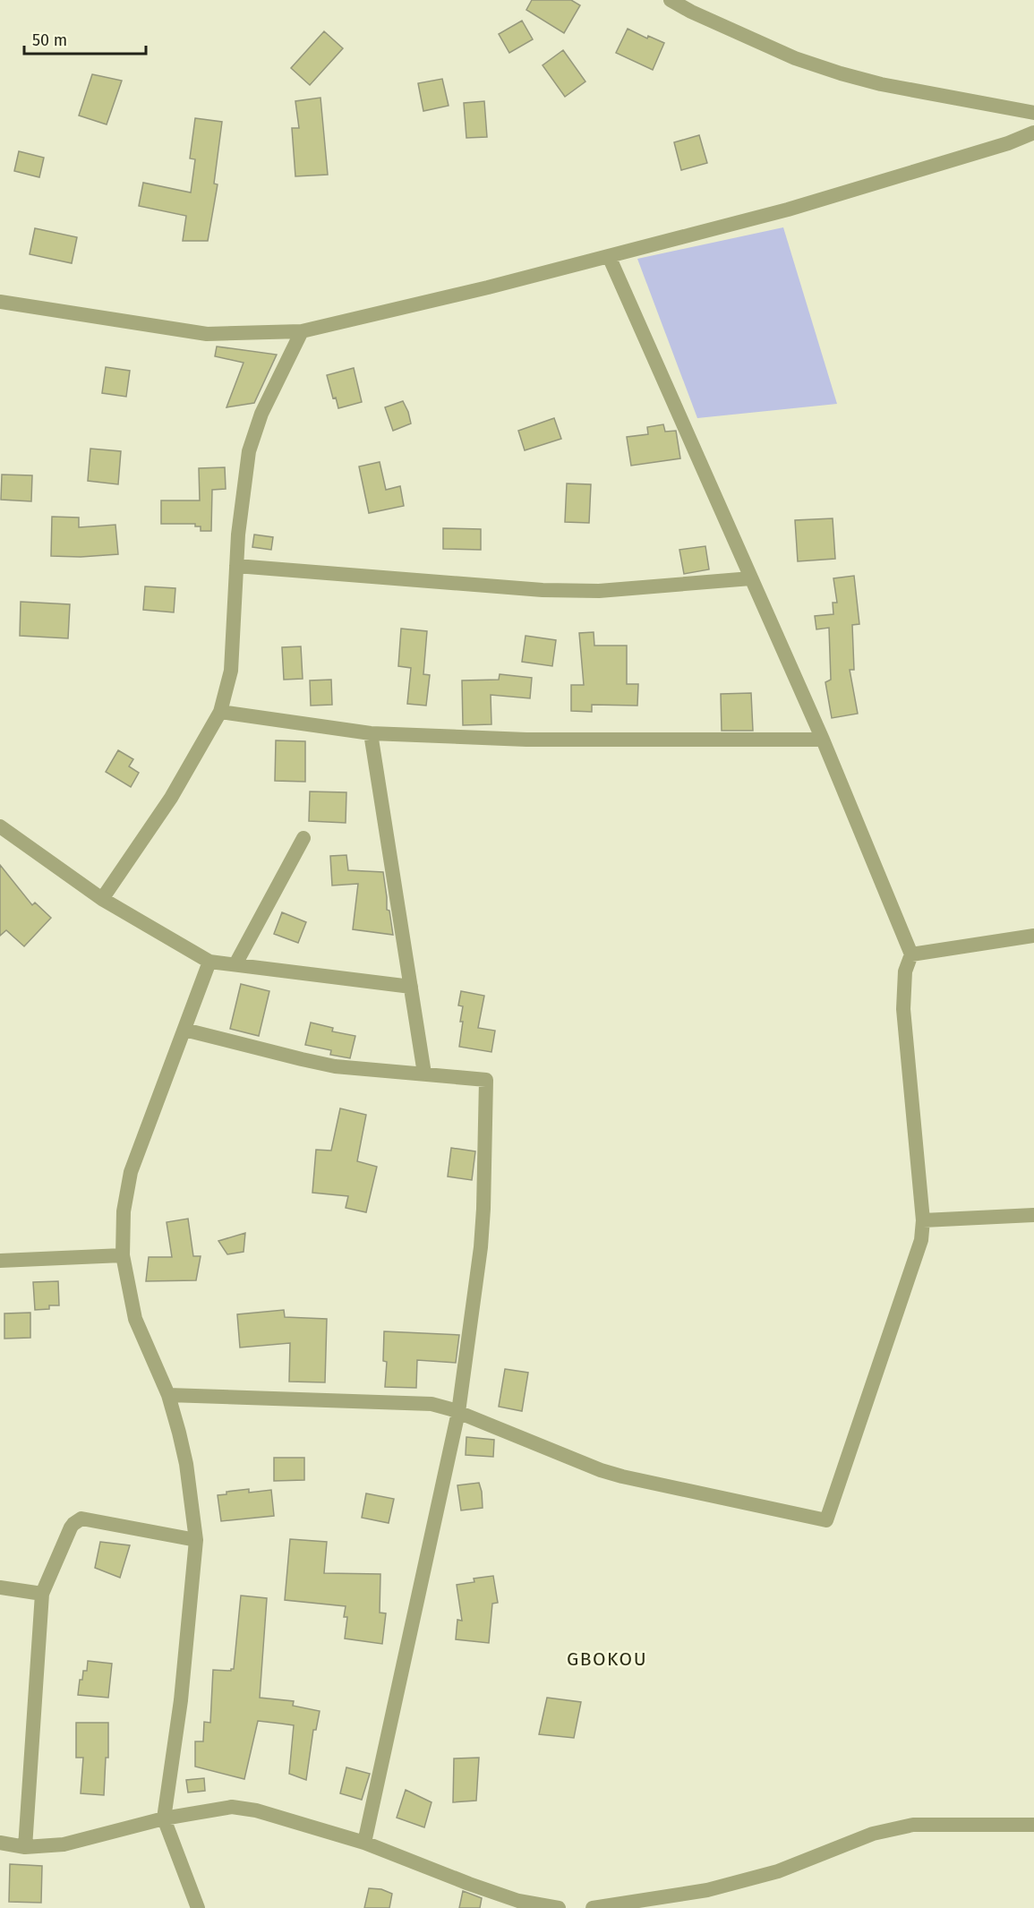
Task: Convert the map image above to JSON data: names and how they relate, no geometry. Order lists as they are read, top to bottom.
{
  "districts": ["GBOKOU"],
  "scale_bar": "50 m"
}
